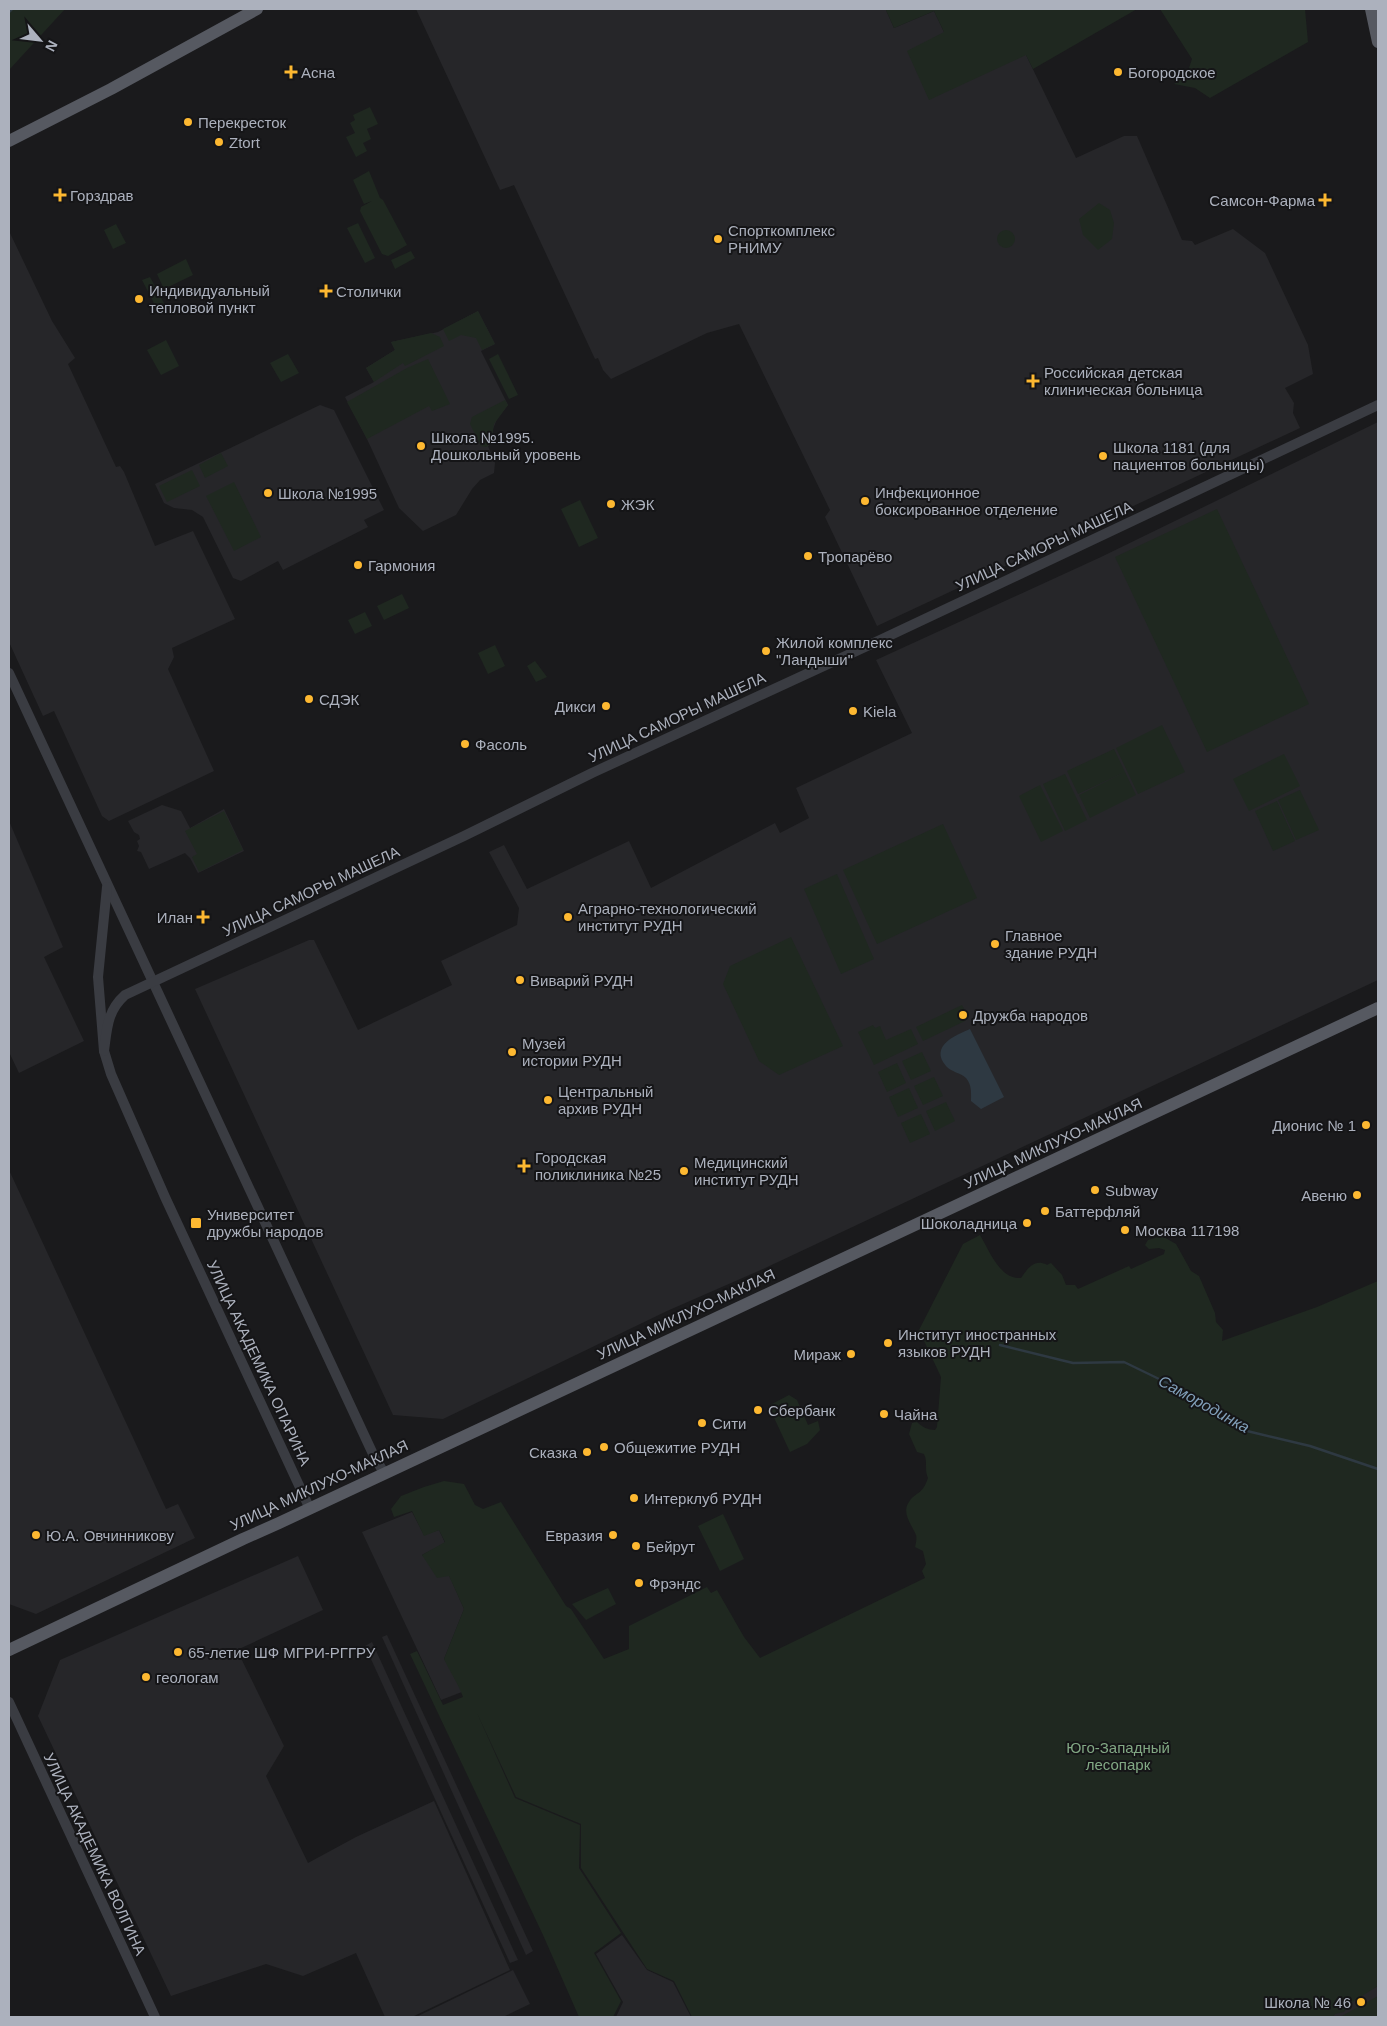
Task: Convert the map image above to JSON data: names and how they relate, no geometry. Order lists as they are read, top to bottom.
{
  "streets": {
    "main road": ["УЛИЦА МИКЛУХО-МАКЛАЯ"],
    "street": ["УЛИЦА САМОРЫ МАШЕЛА", "УЛИЦА АКАДЕМИКА ОПАРИНА", "УЛИЦА АКАДЕМИКА ВОЛГИНА"]
  },
  "crossings": [
    ["УЛИЦА САМОРЫ МАШЕЛА", "УЛИЦА АКАДЕМИКА ОПАРИНА"],
    ["УЛИЦА МИКЛУХО-МАКЛАЯ", "УЛИЦА АКАДЕМИКА ОПАРИНА"]
  ],
  "water": ["Самородинка"],
  "parks": ["Юго-Западный лесопарк"],
  "places": {
    "health": [
      "Асна",
      "Горздрав",
      "Самсон-Фарма",
      "Столички",
      "Российская детская клиническая больница",
      "Илан",
      "Городская поликлиника №25"
    ],
    "other": [
      "Богородское",
      "Перекресток",
      "Ztort",
      "Спорткомплекс РНИМУ",
      "Индивидуальный тепловой пункт",
      "Школа №1995. Дошкольный уровень",
      "Школа 1181 (для пациентов больницы)",
      "Школа №1995",
      "Инфекционное боксированное отделение",
      "ЖЭК",
      "Тропарёво",
      "Гармония",
      "Жилой комплекс \"Ландыши\"",
      "СДЭК",
      "Дикси",
      "Kiela",
      "Фасоль",
      "Аграрно-технологический институт РУДН",
      "Главное здание РУДН",
      "Виварий РУДН",
      "Дружба народов",
      "Музей истории РУДН",
      "Центральный архив РУДН",
      "Дионис № 1",
      "Медицинский институт РУДН",
      "Subway",
      "Авеню",
      "Баттерфляй",
      "Шоколадница",
      "Москва 117198",
      "Институт иностранных языков РУДН",
      "Мираж",
      "Сбербанк",
      "Чайна",
      "Сити",
      "Общежитие РУДН",
      "Сказка",
      "Интерклуб РУДН",
      "Ю.А. Овчинникову",
      "Евразия",
      "Бейрут",
      "Фрэндс",
      "65-летие ШФ МГРИ-РГГРУ",
      "геологам",
      "Школа № 46"
    ],
    "transit": ["Университет дружбы народов"]
  },
  "north": "bottom right"
}
